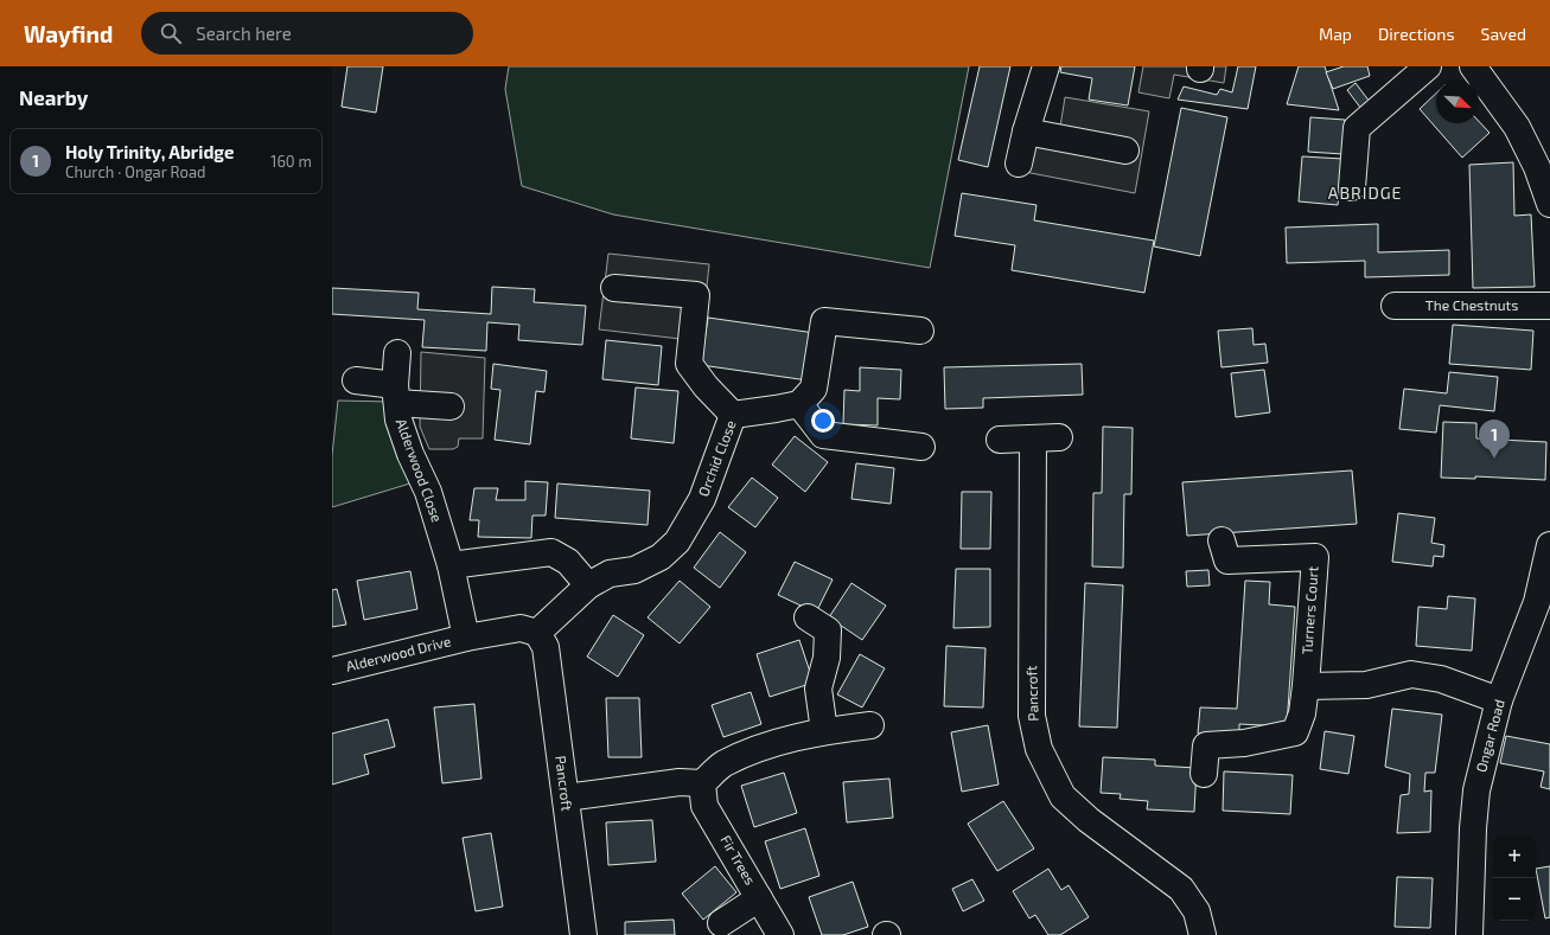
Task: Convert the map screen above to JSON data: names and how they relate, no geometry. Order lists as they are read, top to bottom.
{
  "streets": {
    "street": [
      "The Chestnuts",
      "Orchid Close",
      "Alderwood Close",
      "Turners Court",
      "Alderwood Drive",
      "Pancroft",
      "Ongar Road",
      "Fir Trees"
    ]
  },
  "crossings": [
    ["Alderwood Close", "Alderwood Drive"],
    ["Alderwood Drive", "Pancroft"]
  ],
  "districts": ["ABRIDGE"],
  "north": "bottom right",
  "page": {
    "header": "Wayfind",
    "search": "Search here",
    "nav": ["Map", "Directions", "Saved"],
    "heading": "Nearby",
    "list": [
      {
        "mark": "1",
        "name": "Holy Trinity, Abridge",
        "note": "Church · Ongar Road",
        "value": "160 m"
      }
    ],
    "pins": "1",
    "map_buttons": ["+", "−"]
  }
}
